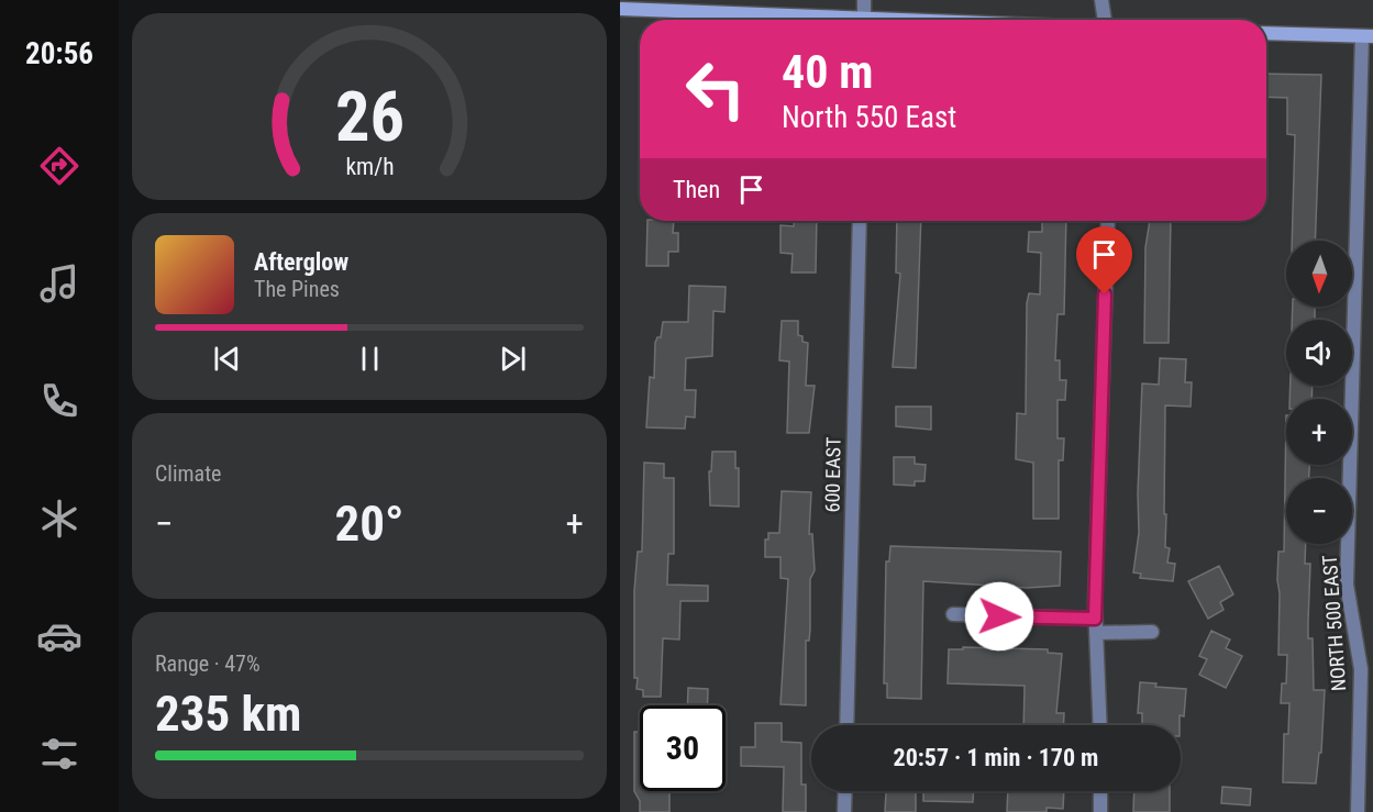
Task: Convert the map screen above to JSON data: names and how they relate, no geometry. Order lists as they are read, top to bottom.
{
  "streets": {
    "street": ["600 EAST", "NORTH 500 EAST"]
  },
  "north": "bottom",
  "page": {
    "tabs": "20:56",
    "turn": ["40 m", "North 550 East"],
    "then": "Then",
    "song": ["Afterglow", "The Pines"],
    "map_buttons": ["+", "−"],
    "tile": [
      "Climate",
      ["Range · 47%", "235 km"]
    ],
    "heat": ["−", "20°", "+"],
    "limit": "30",
    "trip": "20:57 · 1 min · 170 m",
    "gauge": ["26", "km/h"]
  }
}
